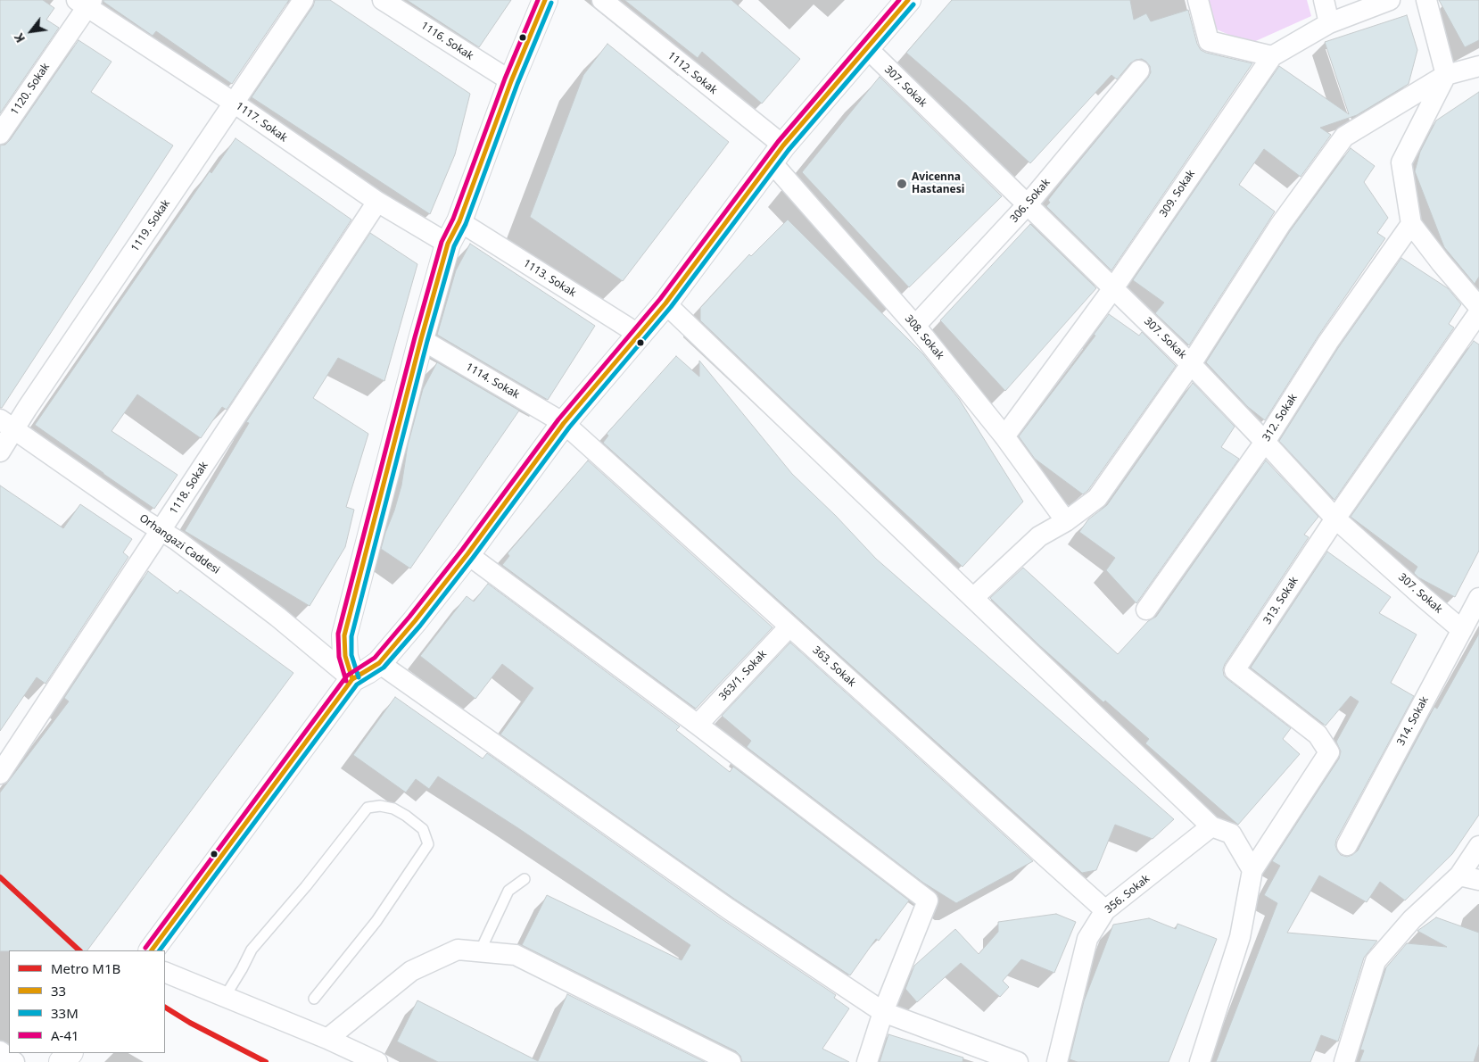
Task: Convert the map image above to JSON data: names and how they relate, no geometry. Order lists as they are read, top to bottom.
{
  "streets": {
    "street": [
      "1116. Sokak",
      "1112. Sokak",
      "307. Sokak",
      "1120. Sokak",
      "1117. Sokak",
      "309. Sokak",
      "306. Sokak",
      "1119. Sokak",
      "1113. Sokak",
      "308. Sokak",
      "1114. Sokak",
      "312. Sokak",
      "1118. Sokak",
      "Orhangazi Caddesi",
      "313. Sokak",
      "363. Sokak",
      "363/1. Sokak",
      "314. Sokak",
      "356. Sokak"
    ]
  },
  "crossings": [
    ["1112. Sokak", "308. Sokak"],
    ["307. Sokak", "309. Sokak"],
    ["307. Sokak", "306. Sokak"],
    ["307. Sokak", "312. Sokak"],
    ["307. Sokak", "313. Sokak"],
    ["307. Sokak", "314. Sokak"],
    ["1120. Sokak", "1117. Sokak"],
    ["1117. Sokak", "1119. Sokak"],
    ["1117. Sokak", "1118. Sokak"],
    ["309. Sokak", "308. Sokak"],
    ["306. Sokak", "308. Sokak"],
    ["1119. Sokak", "Orhangazi Caddesi"],
    ["1114. Sokak", "363. Sokak"],
    ["1118. Sokak", "Orhangazi Caddesi"],
    ["363. Sokak", "363/1. Sokak"],
    ["363. Sokak", "356. Sokak"]
  ],
  "places": ["Avicenna Hastanesi"],
  "lines": [
    "transit line 33",
    "transit line A-41",
    "transit line 33M",
    "metro line M1B"
  ],
  "legend": [
    "Metro M1B",
    "33",
    "33M",
    "A-41"
  ],
  "north": "bottom left"
}
